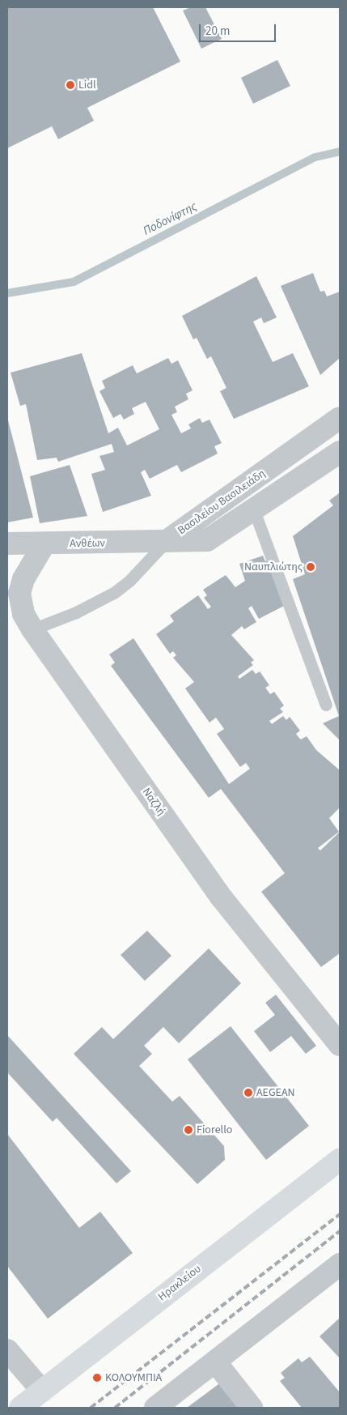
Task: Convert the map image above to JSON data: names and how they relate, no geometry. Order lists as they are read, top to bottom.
{
  "streets": {
    "main road": ["Ηρακλείου"],
    "street": ["Βασιλείου Βασιλειάδη", "Ανθέων", "Ναζλή"]
  },
  "crossings": [
    ["Βασιλείου Βασιλειάδη", "Ανθέων"],
    ["Ανθέων", "Ναζλή"]
  ],
  "water": ["Ποδονίφτης"],
  "places": [
    "Lidl",
    "Ναυπλιώτης",
    "AEGEAN",
    "Fiorello",
    "ΚΟΛΟΥΜΠΙΑ"
  ],
  "scale_bar": "20 m"
}
